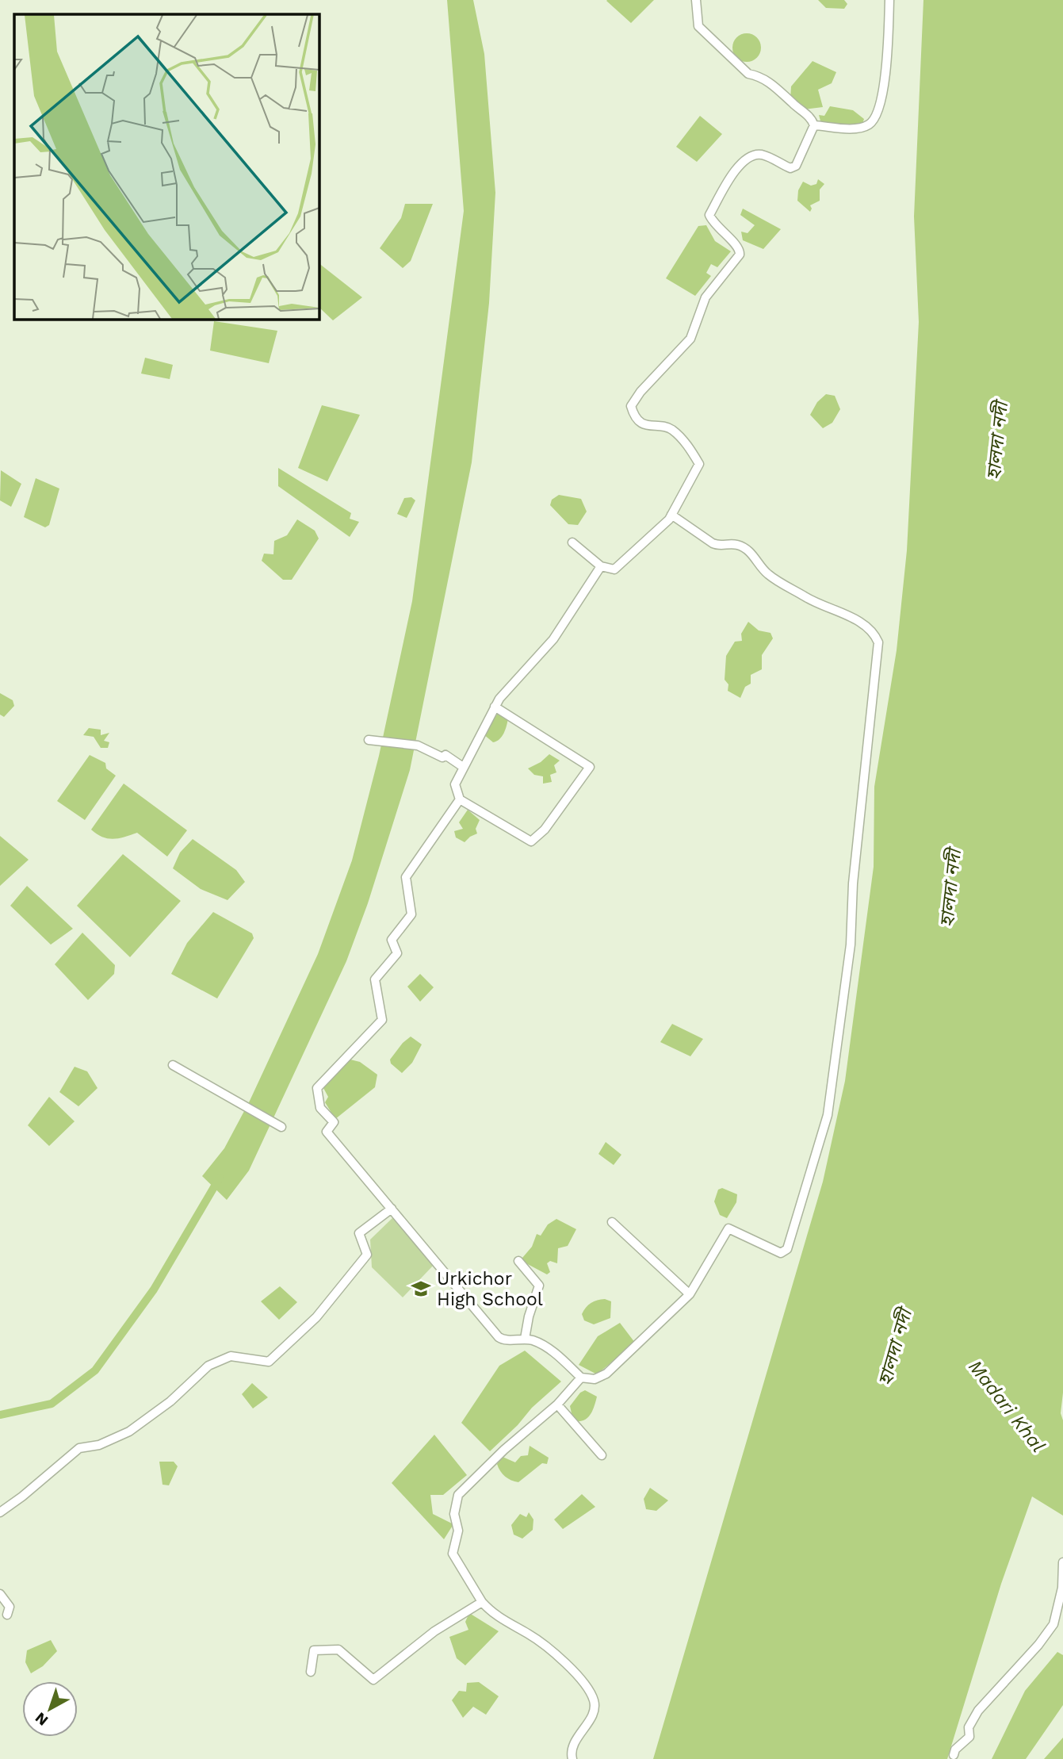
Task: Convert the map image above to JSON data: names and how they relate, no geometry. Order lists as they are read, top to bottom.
{
  "water": ["হালদা নদী", "Madari Khal"],
  "places": {
    "school or university": ["Urkichor High School"]
  },
  "north": "bottom left"
}
